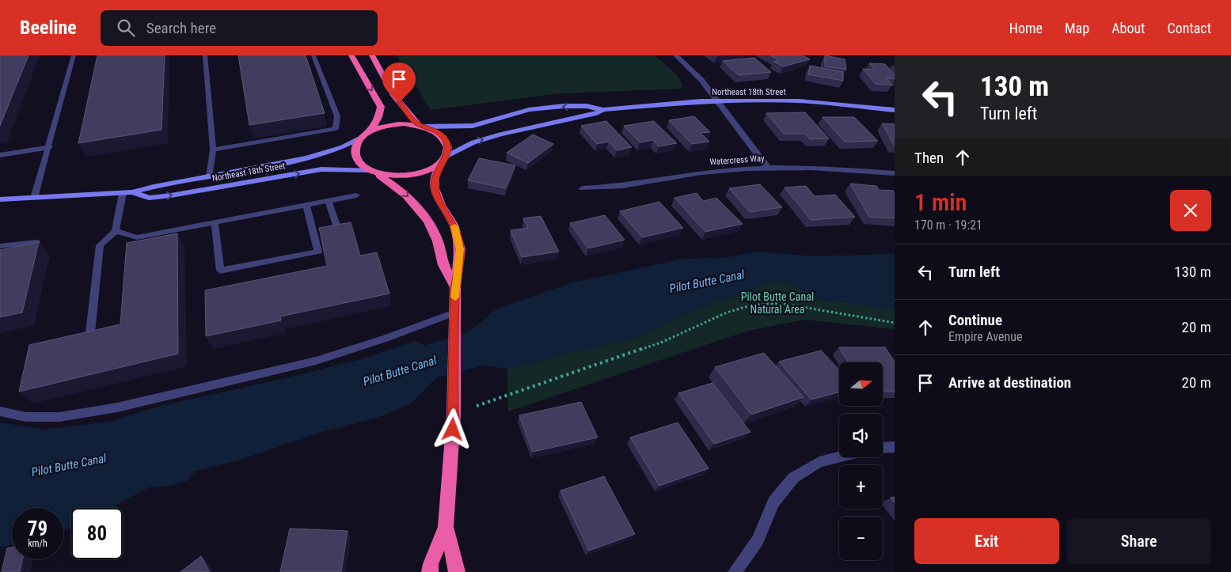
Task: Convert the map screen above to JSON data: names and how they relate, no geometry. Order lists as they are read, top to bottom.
{
  "streets": {
    "main road": ["Northeast 18th Street"],
    "street": ["Watercress Way"]
  },
  "water": ["Pilot Butte Canal"],
  "parks": ["Pilot Butte Canal Natural Area"],
  "north": "right",
  "page": {
    "header": "Beeline",
    "search": "Search here",
    "nav": [
      "Home",
      "Map",
      "About",
      "Contact"
    ],
    "turn": ["130 m", "Turn left"],
    "then": "Then",
    "heading": ["1 min", "170 m · 19:21"],
    "list": [
      {
        "name": "Turn left",
        "value": "130 m"
      },
      {
        "name": "Continue",
        "note": "Empire Avenue",
        "value": "20 m"
      },
      {
        "name": "Arrive at destination",
        "value": "20 m"
      }
    ],
    "map_buttons": ["+", "−"],
    "speed": "79 km/h",
    "limit": "80",
    "buttons": ["Exit", "Share"]
  }
}
